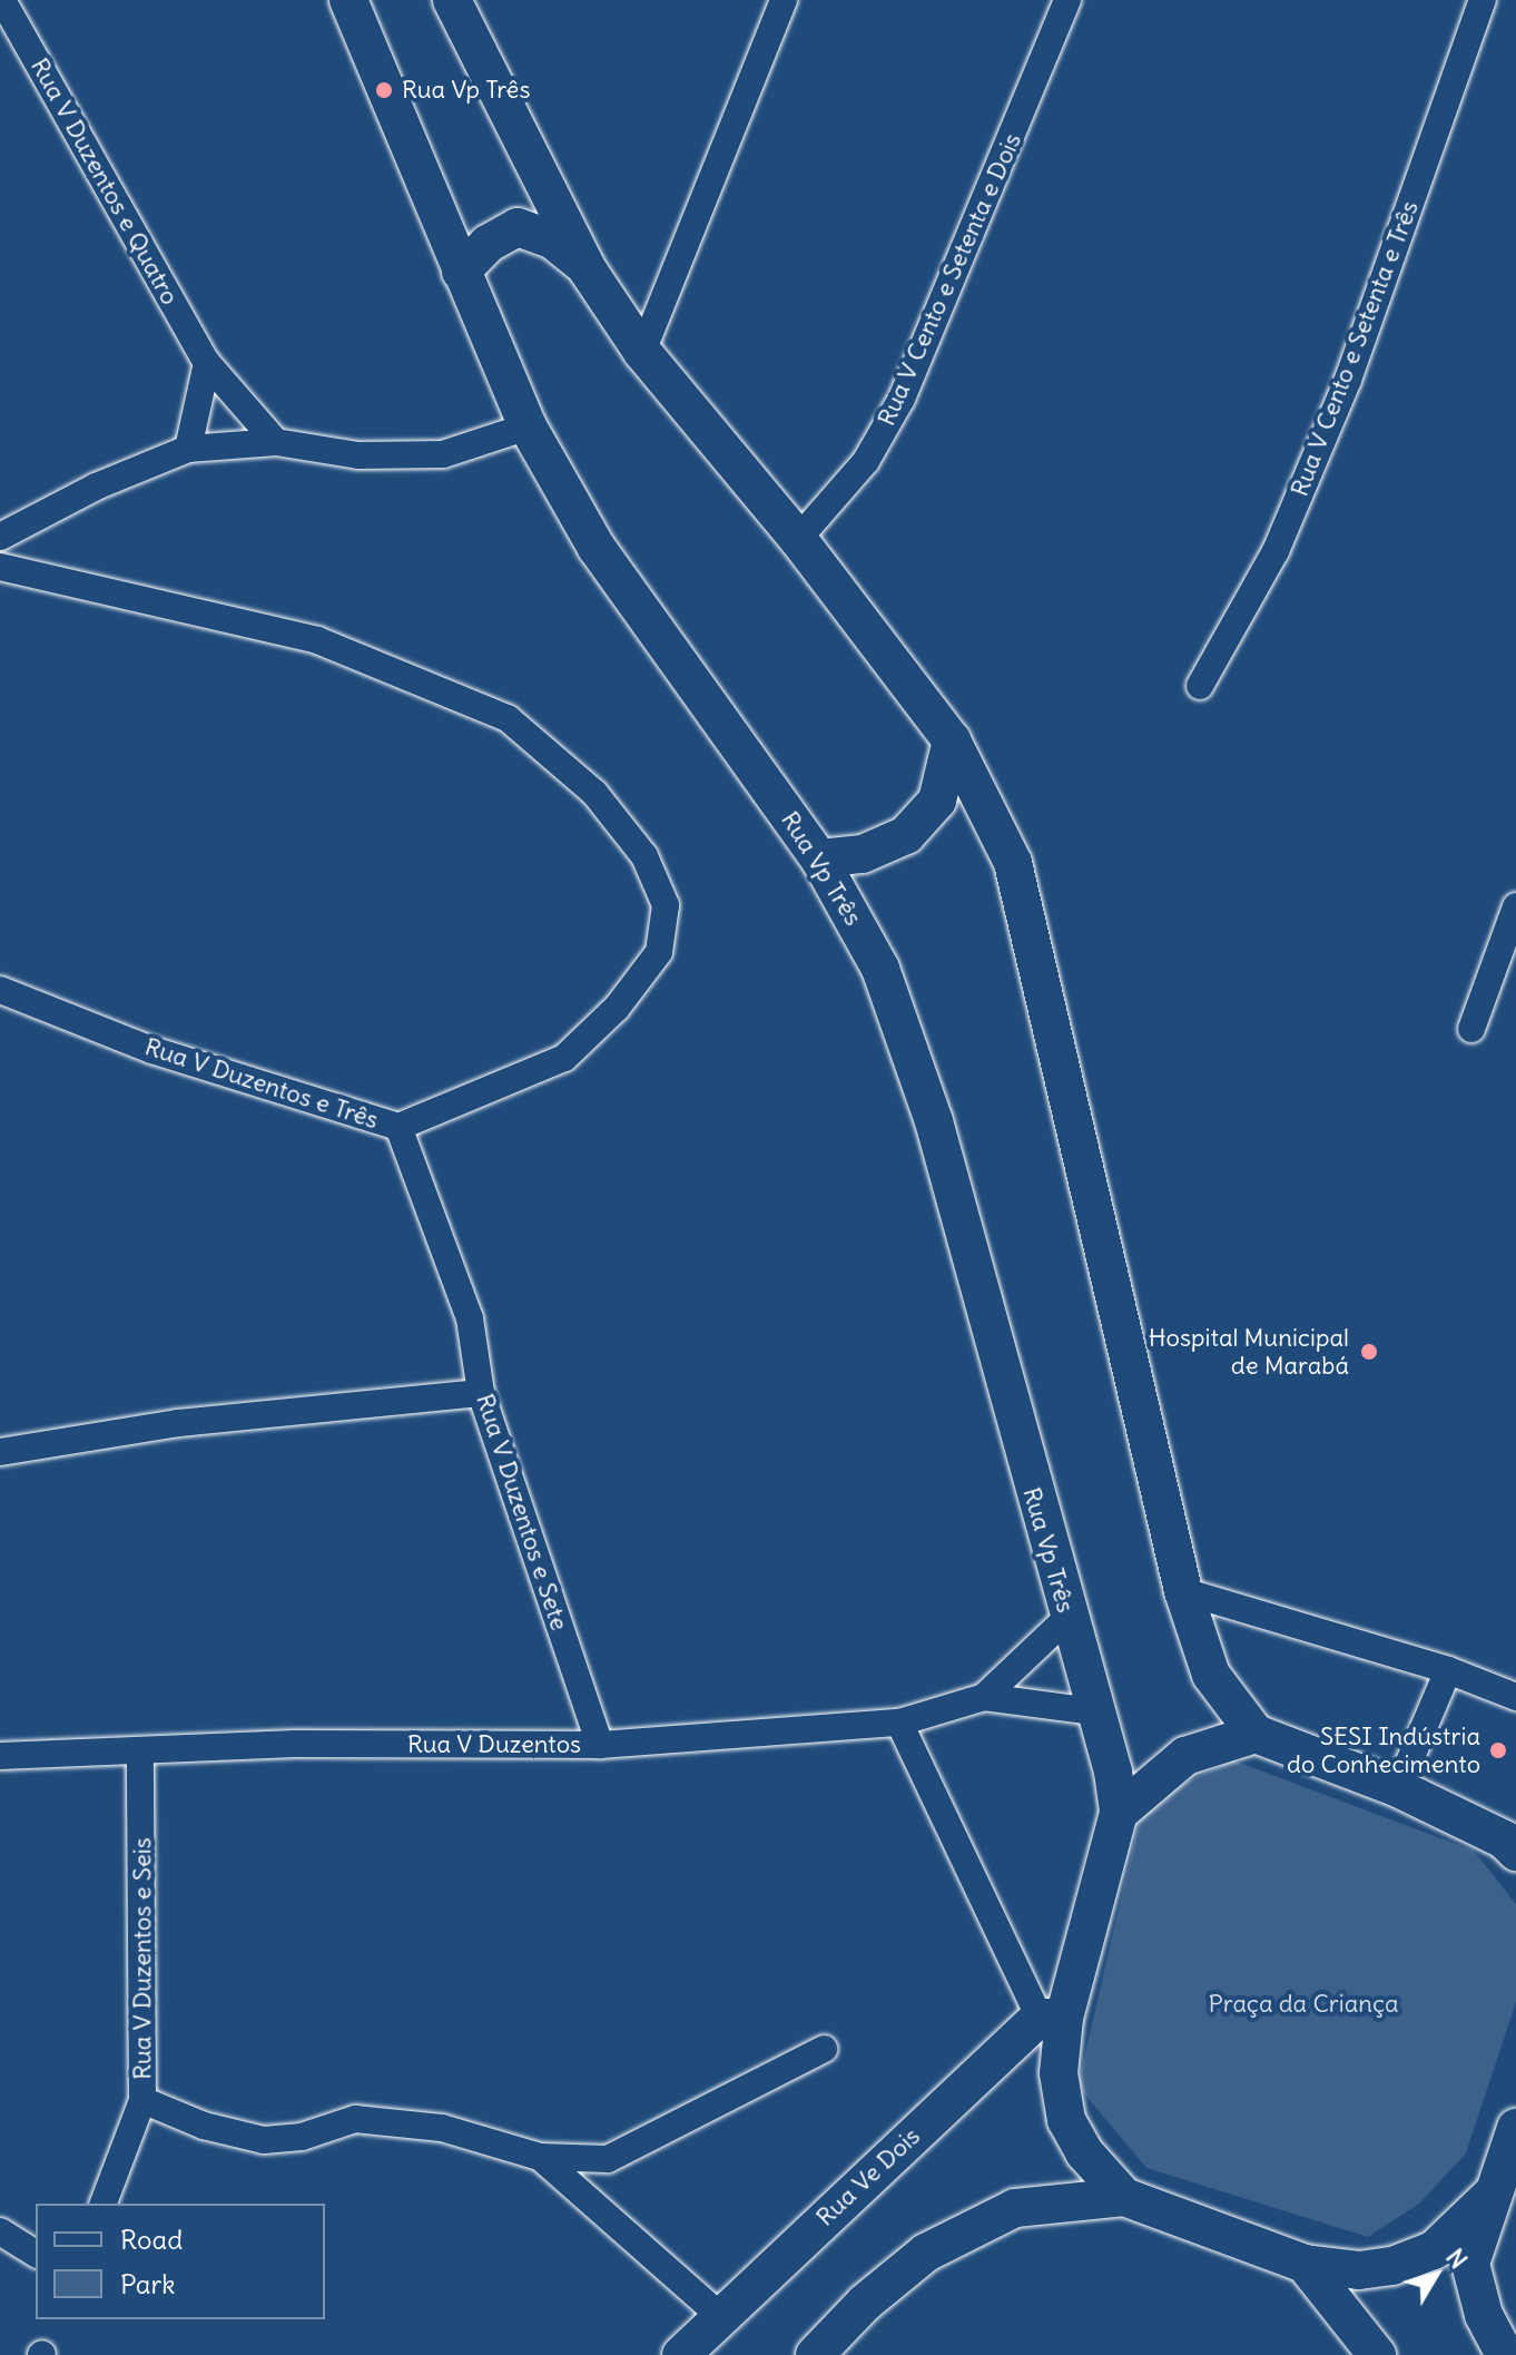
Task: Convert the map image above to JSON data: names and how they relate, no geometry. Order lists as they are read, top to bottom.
{
  "streets": {
    "main road": ["Rua Vp Três", "Rua Ve Dois"],
    "street": [
      "Rua V Duzentos e Quatro",
      "Rua V Cento e Setenta e Dois",
      "Rua V Cento e Setenta e Três",
      "Rua V Duzentos e Três",
      "Rua V Duzentos e Sete",
      "Rua V Duzentos",
      "Rua V Duzentos e Seis"
    ]
  },
  "crossings": [
    ["Rua Vp Três", "Rua V Duzentos"],
    ["Rua Vp Três", "Rua Ve Dois"],
    ["Rua V Duzentos e Três", "Rua V Duzentos e Sete"],
    ["Rua V Duzentos e Sete", "Rua V Duzentos"],
    ["Rua V Duzentos", "Rua V Duzentos e Seis"],
    ["Rua V Duzentos e Seis", "Rua Ve Dois"]
  ],
  "parks": ["Praça da Criança"],
  "places": ["Rua Vp Três", "Hospital Municipal de Marabá", "SESI Indústria do Conhecimento"],
  "legend": ["Road", "Park"],
  "north": "top right"
}
